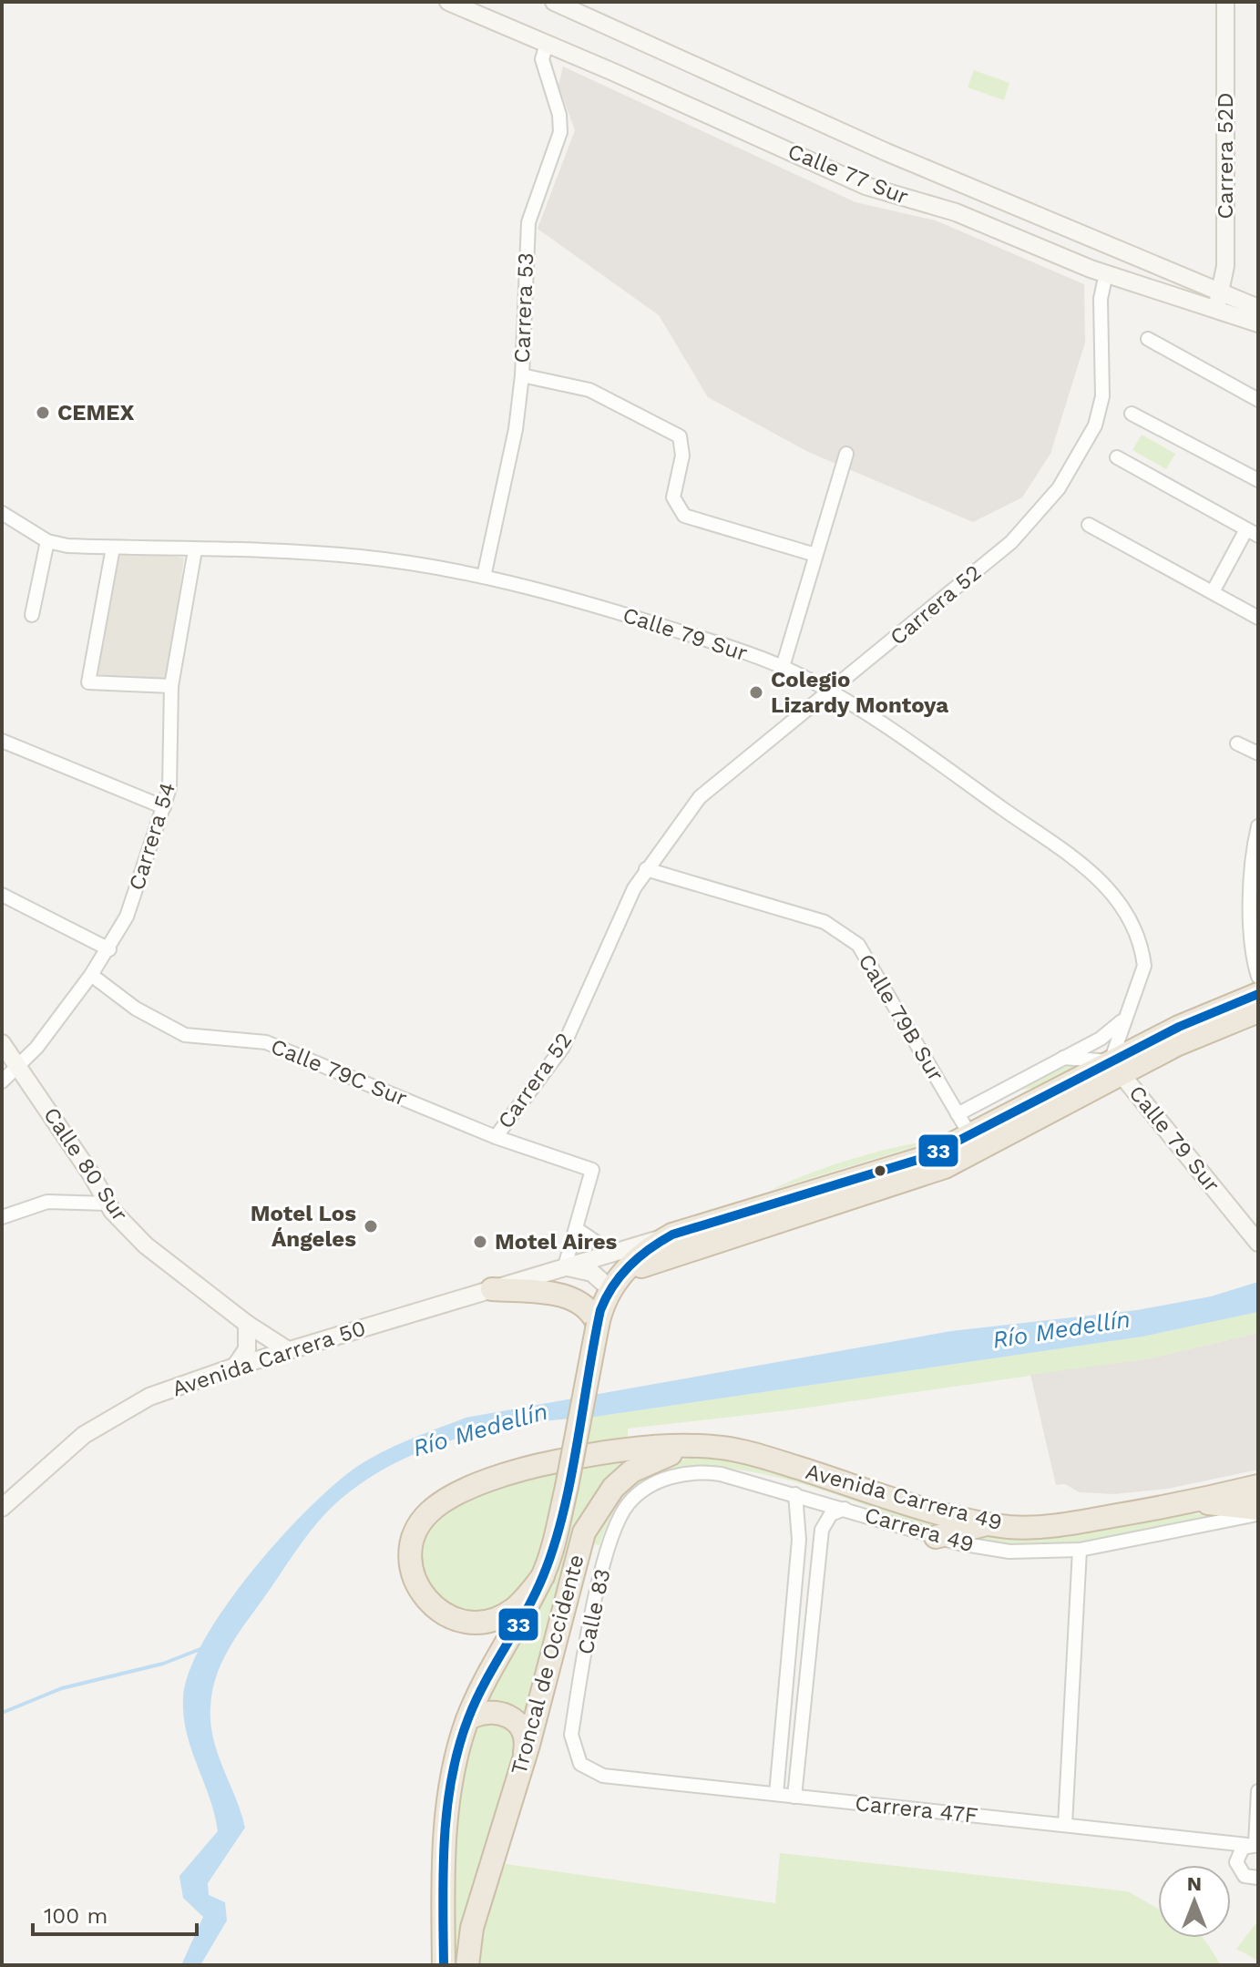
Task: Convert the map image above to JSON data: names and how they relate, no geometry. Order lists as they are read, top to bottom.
{
  "streets": {
    "highway": ["Avenida Carrera 49", "Troncal de Occidente"],
    "street": [
      "Carrera 52D",
      "Calle 77 Sur",
      "Carrera 53",
      "Carrera 52",
      "Calle 79 Sur",
      "Carrera 54",
      "Calle 79B Sur",
      "Calle 79C Sur",
      "Calle 80 Sur",
      "Avenida Carrera 50",
      "Carrera 49",
      "Calle 83",
      "Carrera 47F"
    ]
  },
  "crossings": [
    ["Carrera 52D", "Calle 77 Sur"],
    ["Calle 77 Sur", "Carrera 53"],
    ["Calle 77 Sur", "Carrera 52"],
    ["Carrera 53", "Calle 79 Sur"],
    ["Carrera 52", "Calle 79 Sur"],
    ["Carrera 52", "Calle 79B Sur"],
    ["Carrera 52", "Calle 79C Sur"],
    ["Calle 79 Sur", "Carrera 54"],
    ["Carrera 54", "Calle 79C Sur"],
    ["Carrera 54", "Calle 80 Sur"],
    ["Calle 80 Sur", "Avenida Carrera 50"],
    ["Avenida Carrera 49", "Troncal de Occidente"],
    ["Carrera 49", "Calle 83"],
    ["Calle 83", "Carrera 47F"]
  ],
  "water": ["Río Medellín"],
  "places": [
    "CEMEX",
    "Colegio Lizardy Montoya",
    "Motel Los Ángeles",
    "Motel Aires"
  ],
  "lines": ["transit line 33"],
  "scale_bar": "100 m",
  "north": "top"
}
